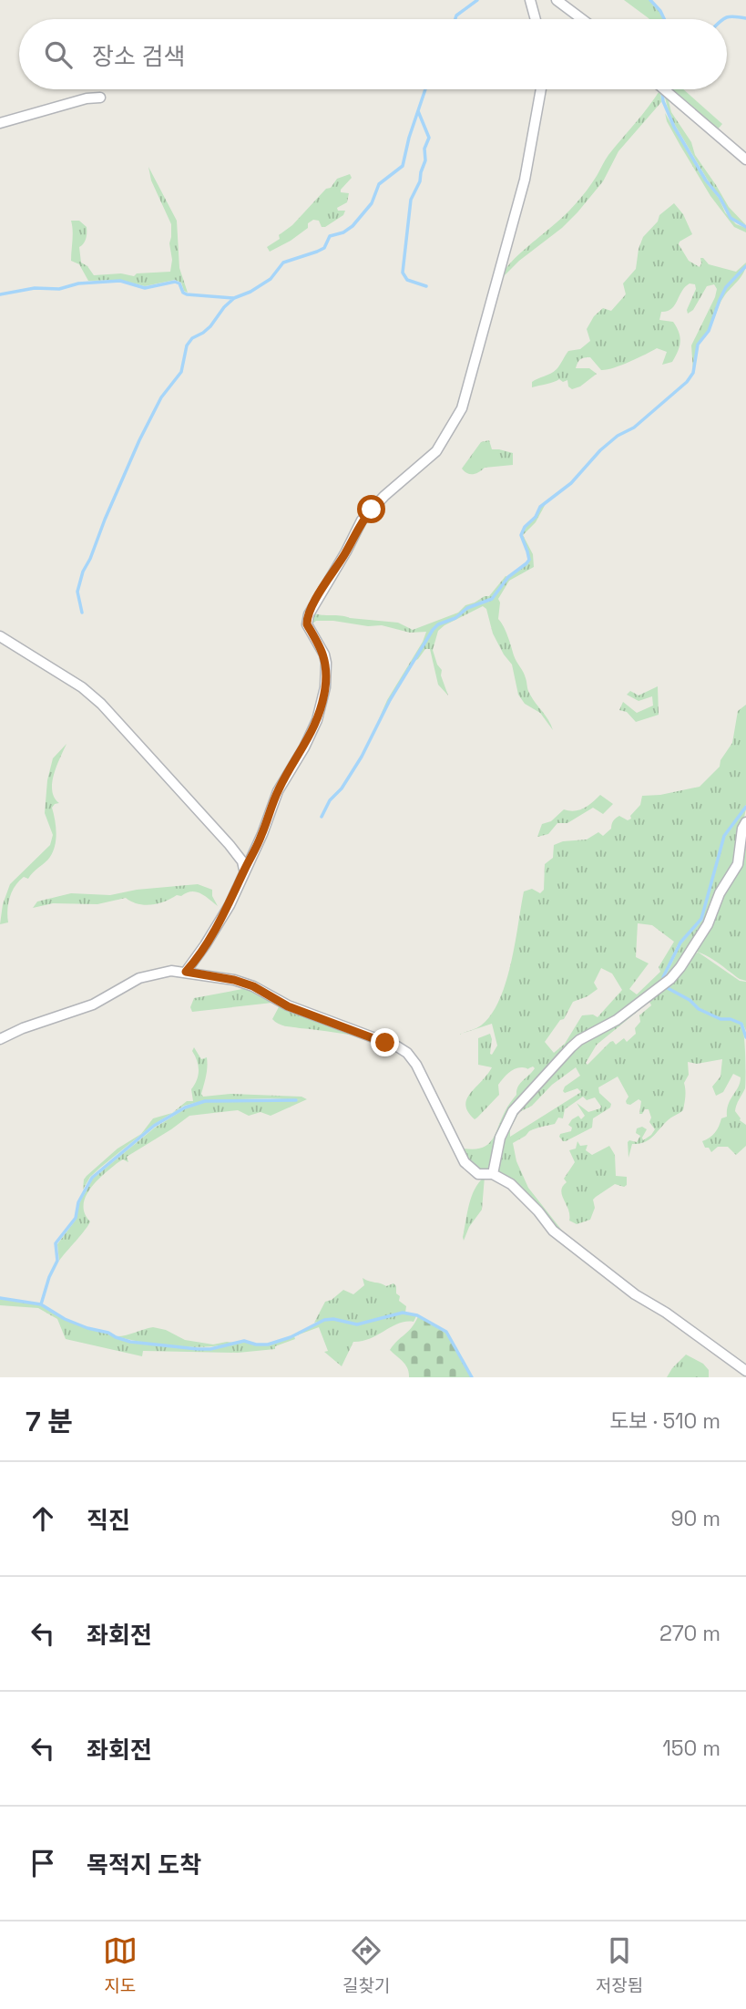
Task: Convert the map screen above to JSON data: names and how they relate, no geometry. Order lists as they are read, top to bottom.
{
  "page": {
    "search": "장소 검색",
    "heading": ["7 분", "도보 · 510 m"],
    "list": [
      ["직진", "90 m"],
      ["좌회전", "270 m"],
      ["좌회전", "150 m"],
      "목적지 도착"
    ],
    "nav": ["지도", "길찾기", "저장됨"]
  }
}
